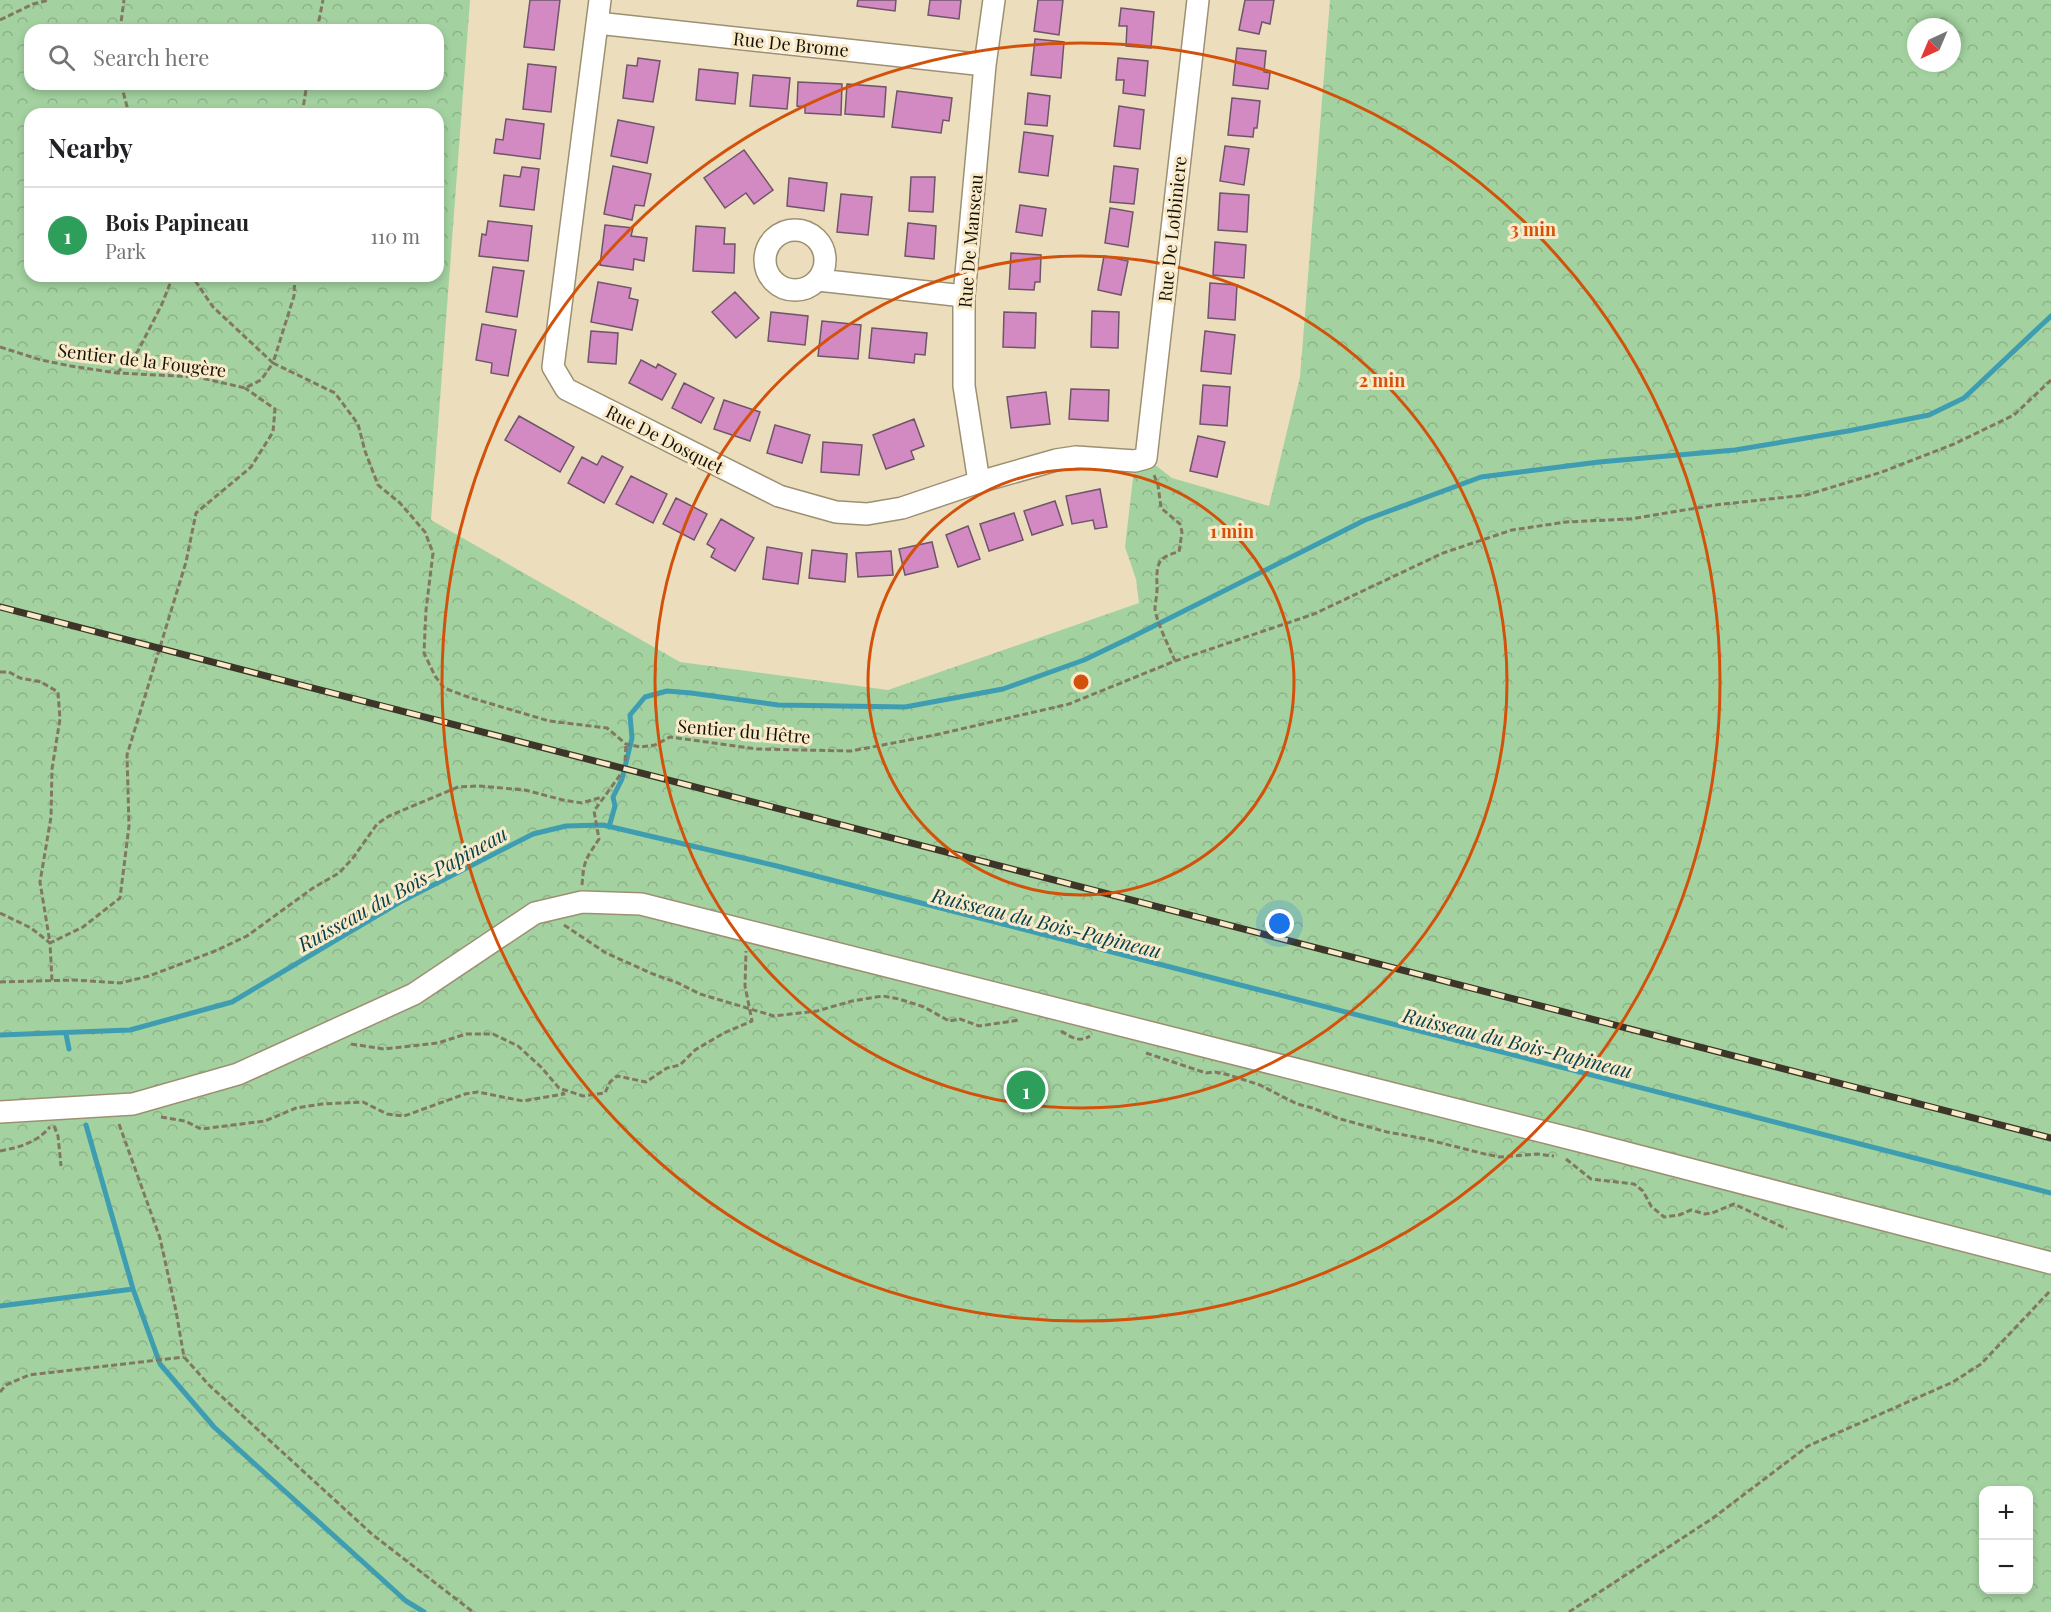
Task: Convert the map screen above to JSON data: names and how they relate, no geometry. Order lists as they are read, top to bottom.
{
  "streets": {
    "street": [
      "Rue De Brome",
      "Rue De Lotbiniere",
      "Rue De Manseau",
      "Rue De Dosquet"
    ],
    "path": ["Sentier de la Fougère", "Sentier du Hêtre"]
  },
  "crossings": [
    ["Rue De Brome", "Rue De Manseau"],
    ["Rue De Brome", "Rue De Dosquet"],
    ["Rue De Lotbiniere", "Rue De Dosquet"],
    ["Rue De Manseau", "Rue De Dosquet"],
    ["Sentier de la Fougère", "Sentier du Hêtre"]
  ],
  "water": ["Ruisseau du Bois-Papineau"],
  "north": "bottom left",
  "page": {
    "search": "Search here",
    "heading": "Nearby",
    "list": [
      {
        "mark": "1",
        "name": "Bois Papineau",
        "note": "Park",
        "value": "110 m"
      }
    ],
    "pins": "1",
    "map_buttons": ["+", "−"]
  },
  "rings": ["3 min", "2 min", "1 min"]
}
